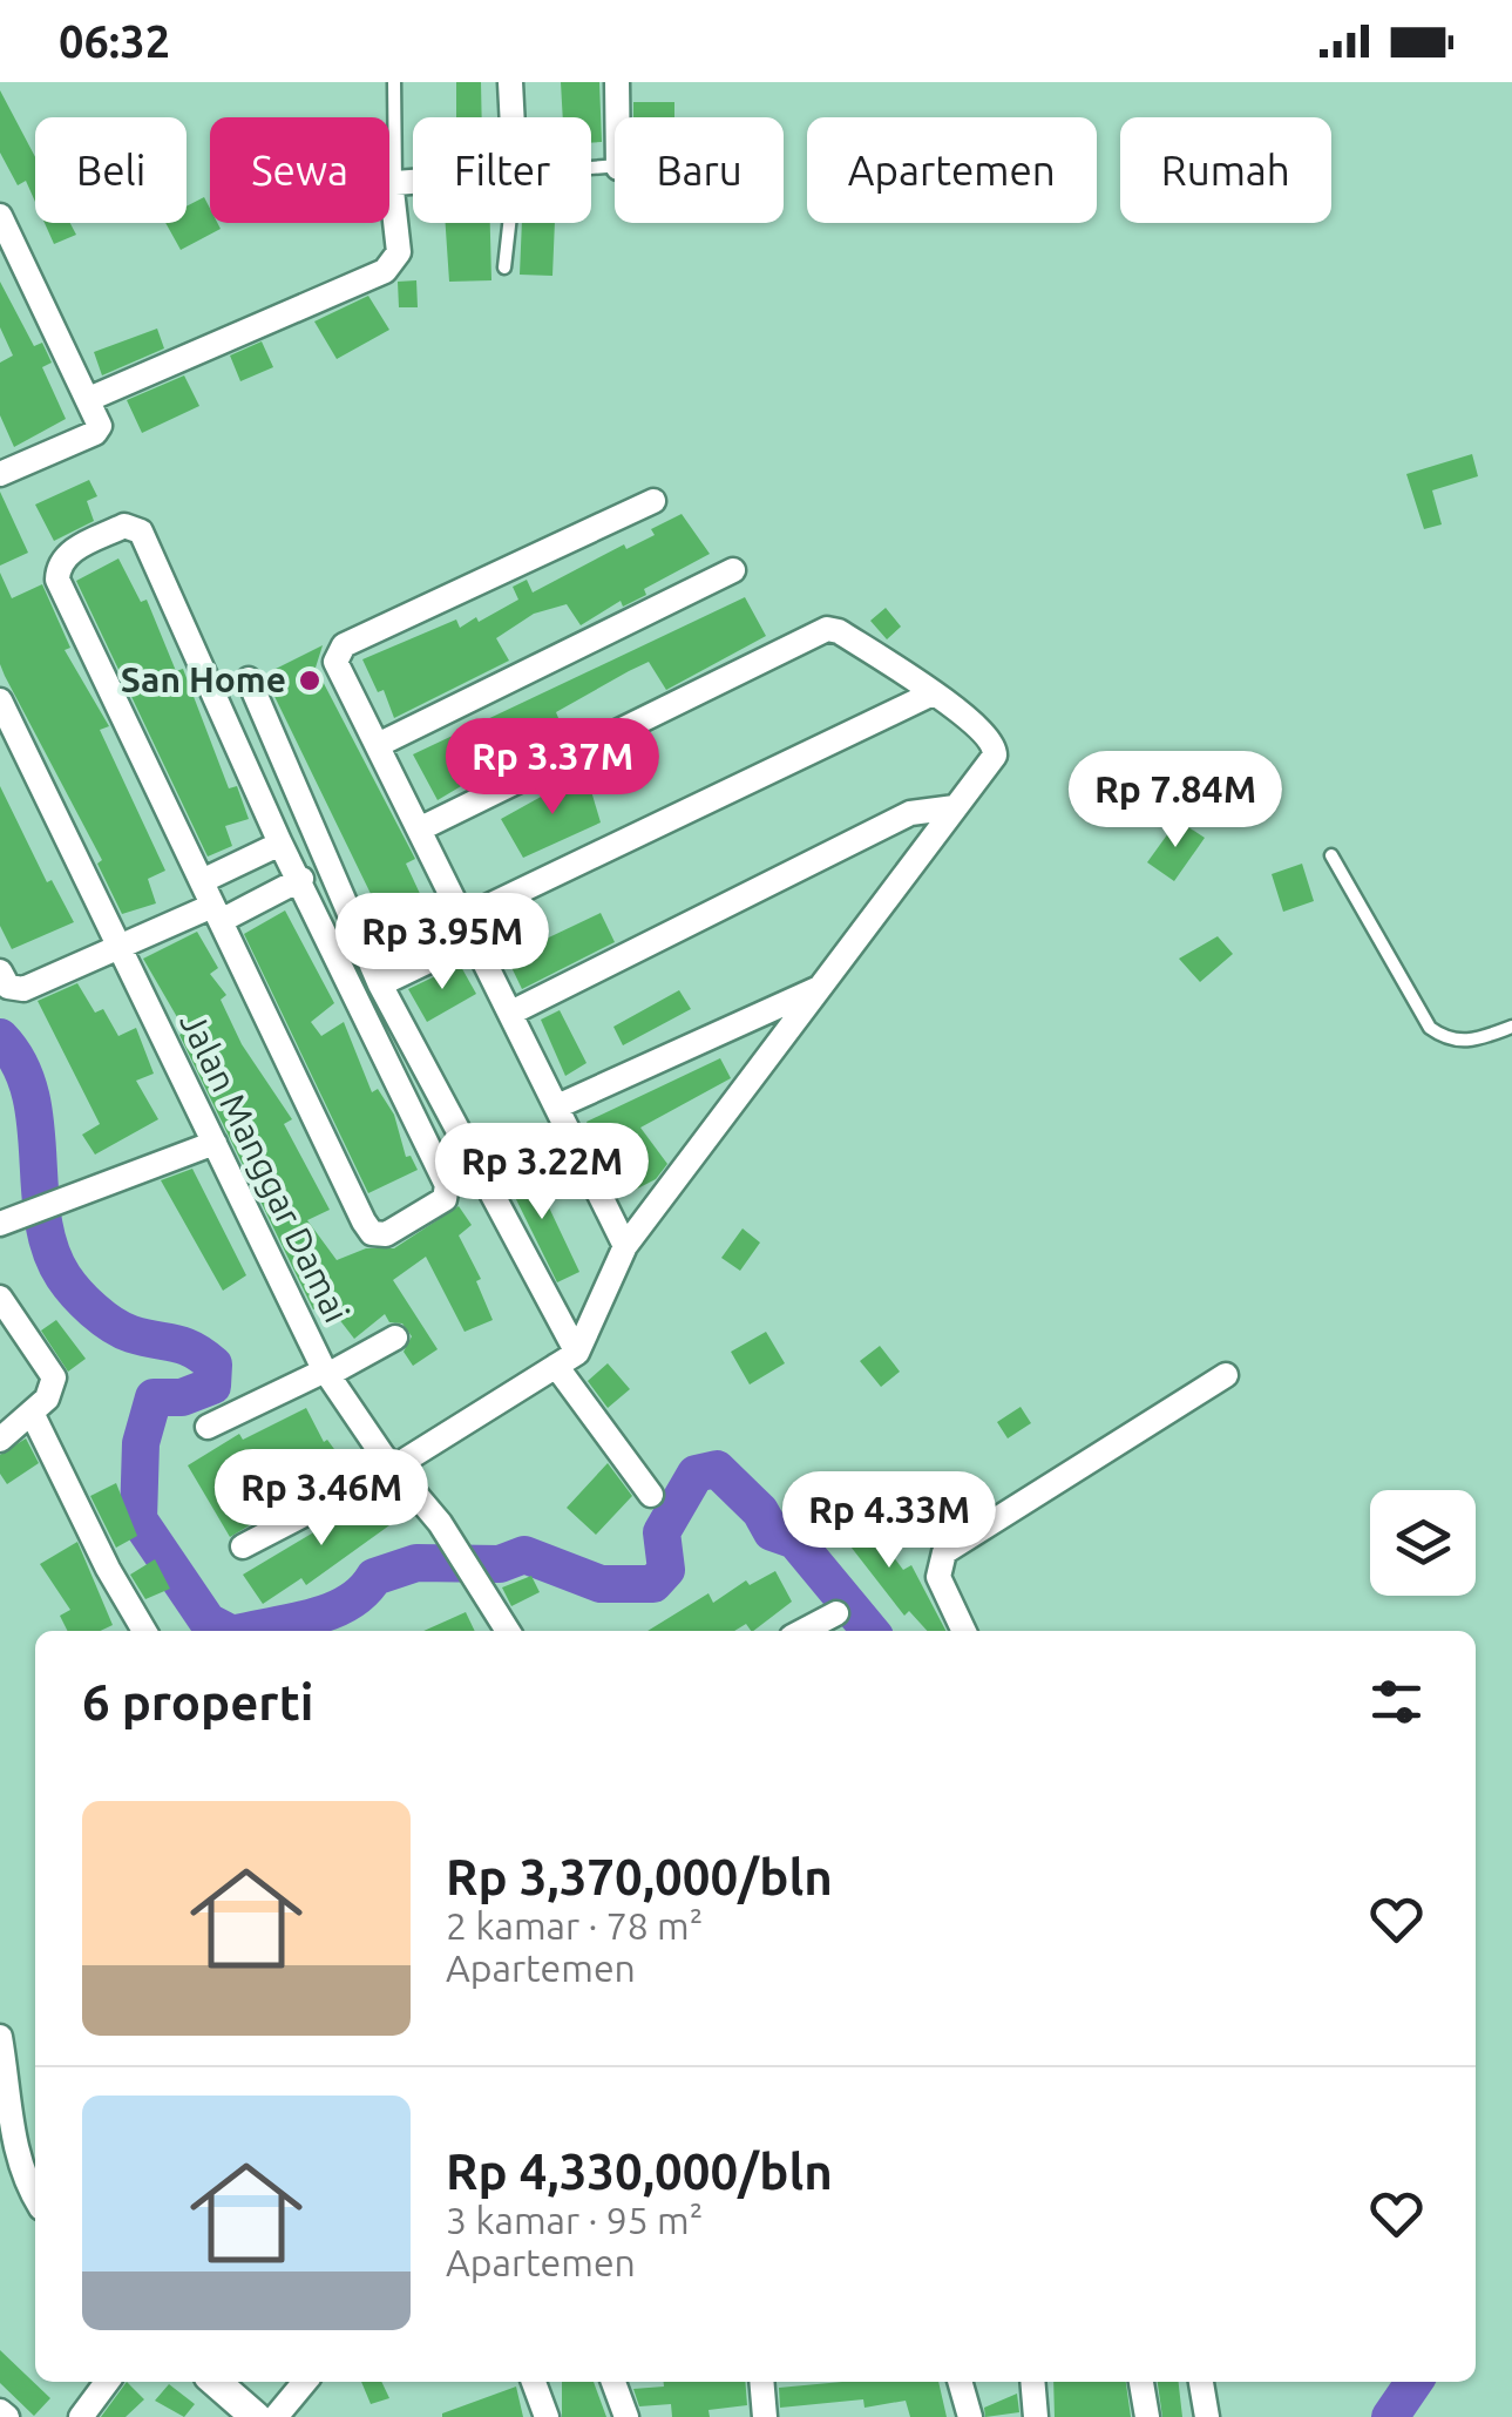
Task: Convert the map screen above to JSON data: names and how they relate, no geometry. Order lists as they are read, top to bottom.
{
  "streets": {
    "street": ["Jalan Manggar Damai"]
  },
  "places": ["San Home"],
  "page": {
    "status": "06:32",
    "chip": [
      "Beli",
      "Sewa",
      "Filter",
      "Baru",
      "Apartemen",
      "Rumah"
    ],
    "price": [
      "Rp 3.37M",
      "Rp 7.84M",
      "Rp 3.95M",
      "Rp 3.22M",
      "Rp 3.46M",
      "Rp 4.33M"
    ],
    "heading": "6 properti",
    "list": [
      {
        "name": "Rp 3,370,000/bln",
        "note": "2 kamar · 78 m² · Apartemen"
      },
      {
        "name": "Rp 4,330,000/bln",
        "note": "3 kamar · 95 m² · Apartemen"
      }
    ]
  }
}
